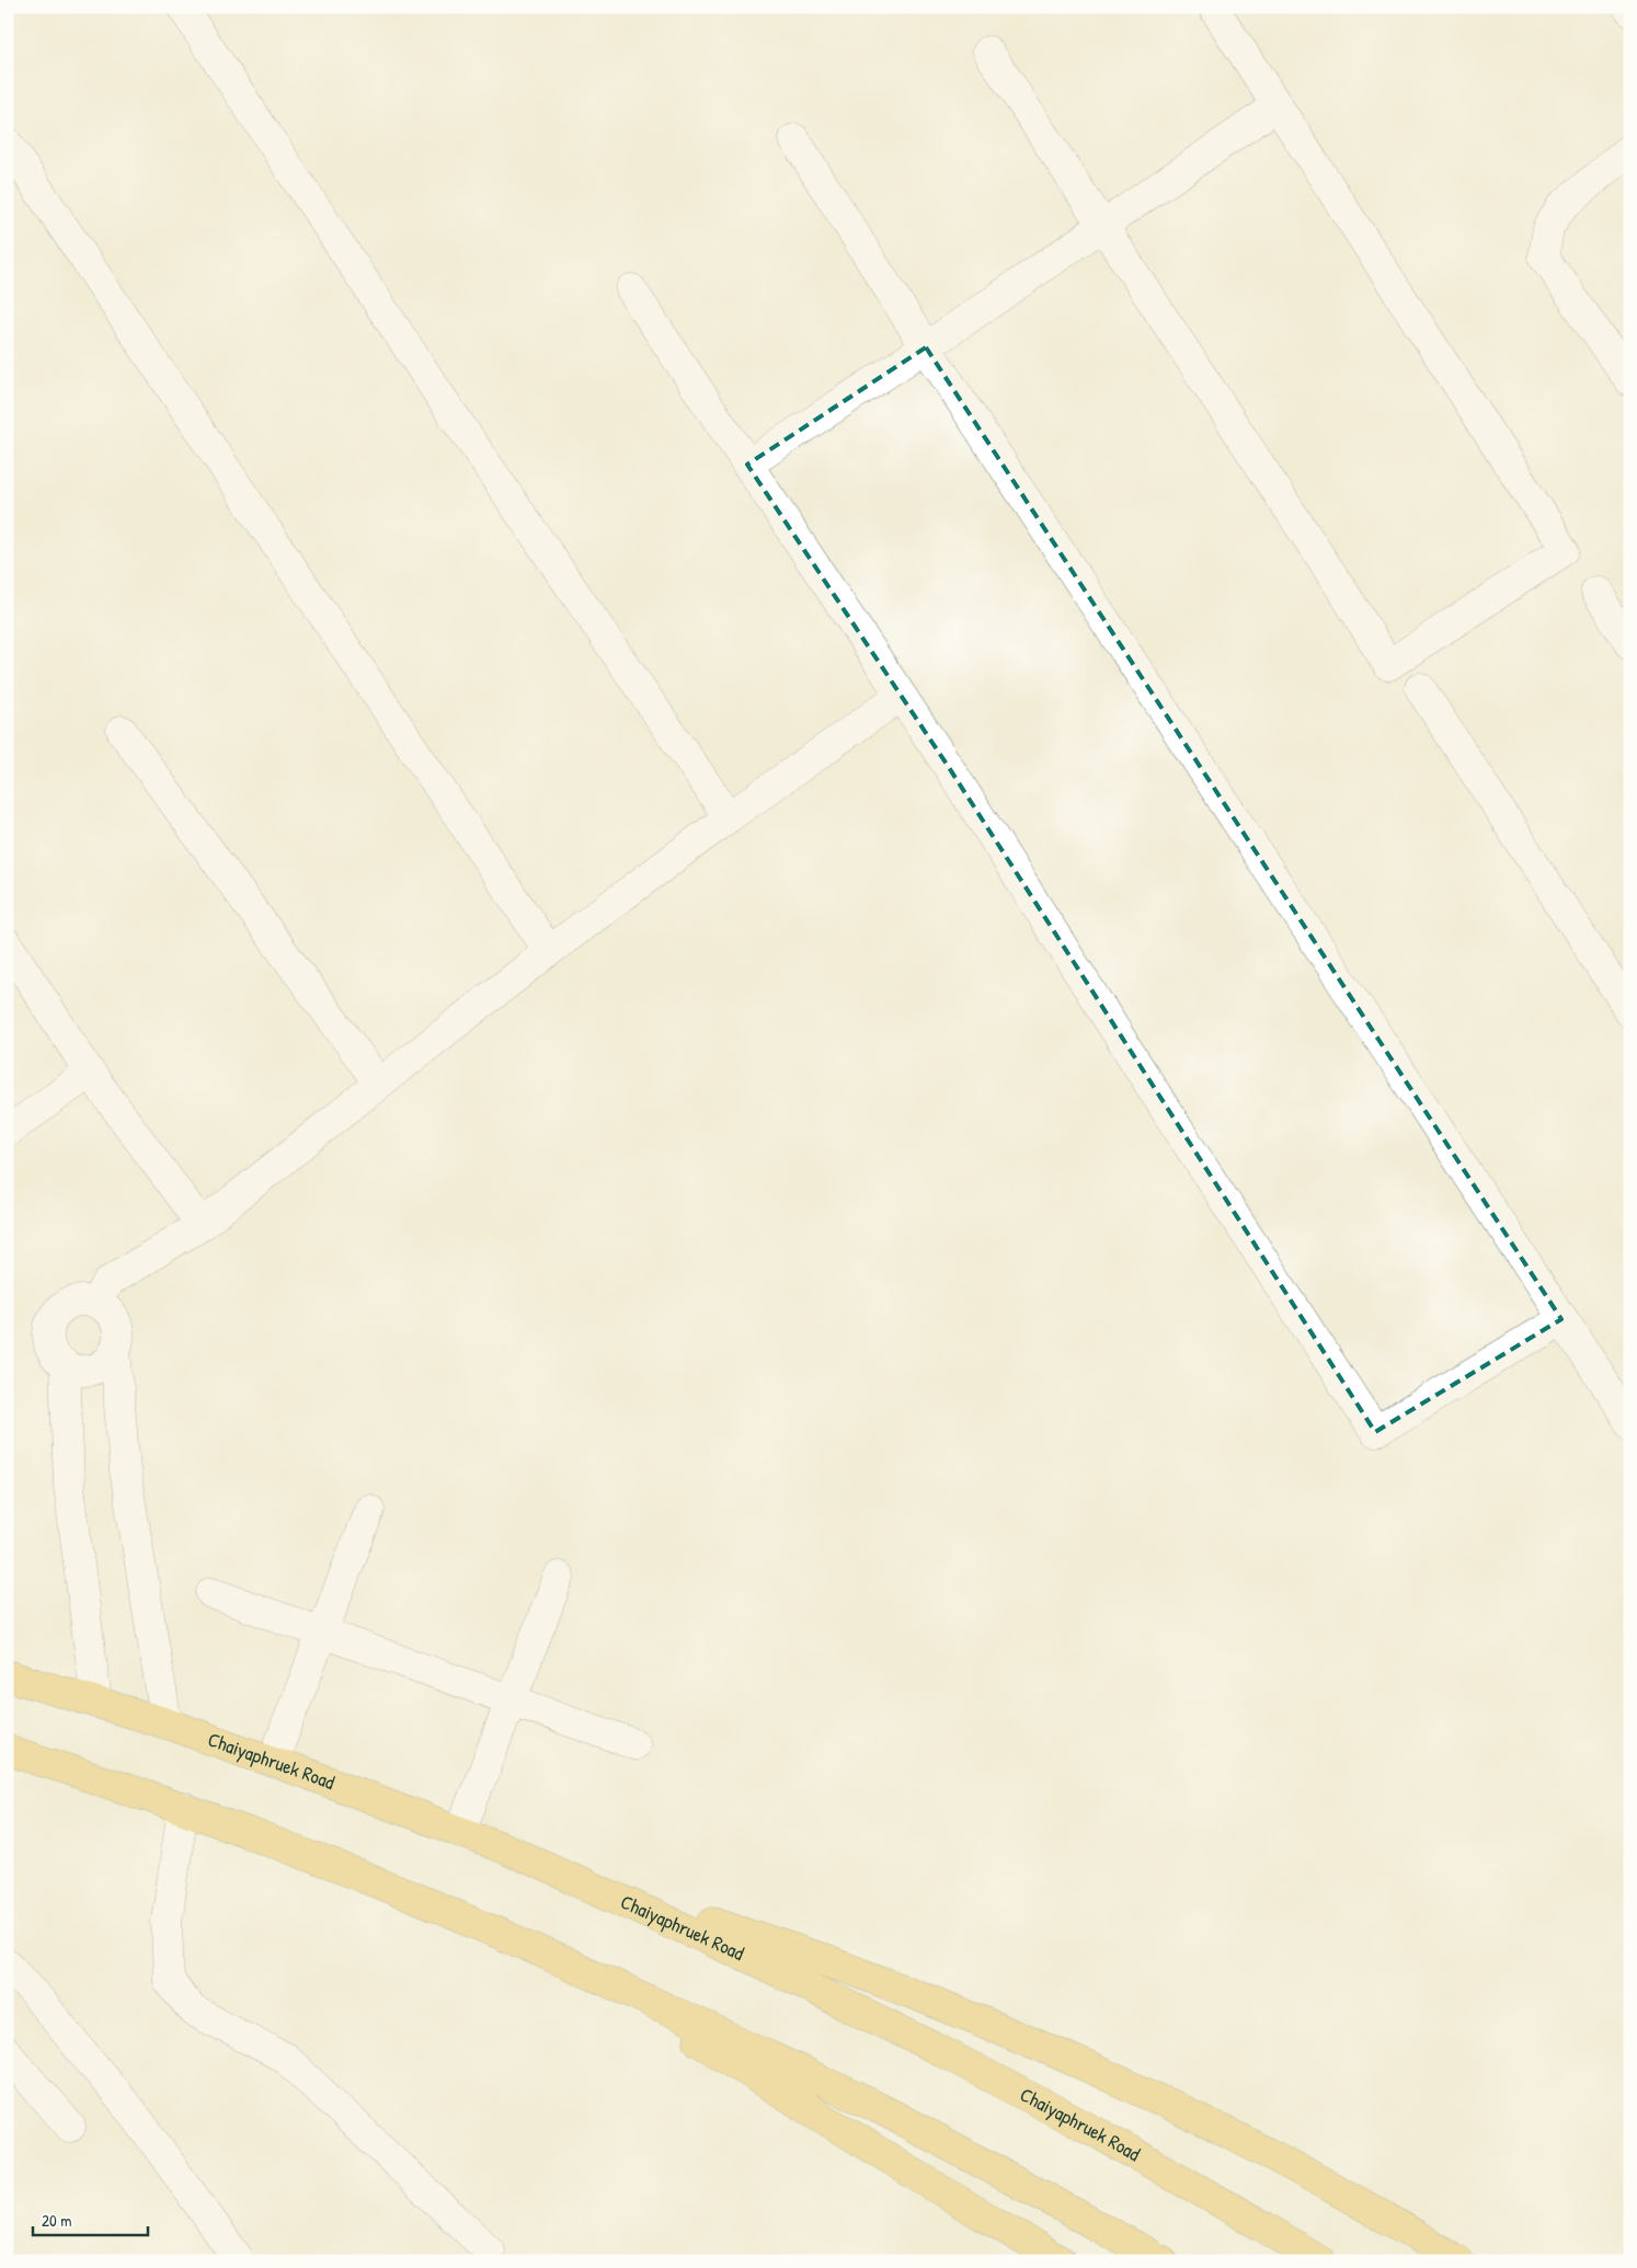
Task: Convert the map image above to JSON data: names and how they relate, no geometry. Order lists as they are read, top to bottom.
{
  "streets": {
    "main road": ["Chaiyaphruek Road"]
  },
  "scale_bar": "20 m"
}
